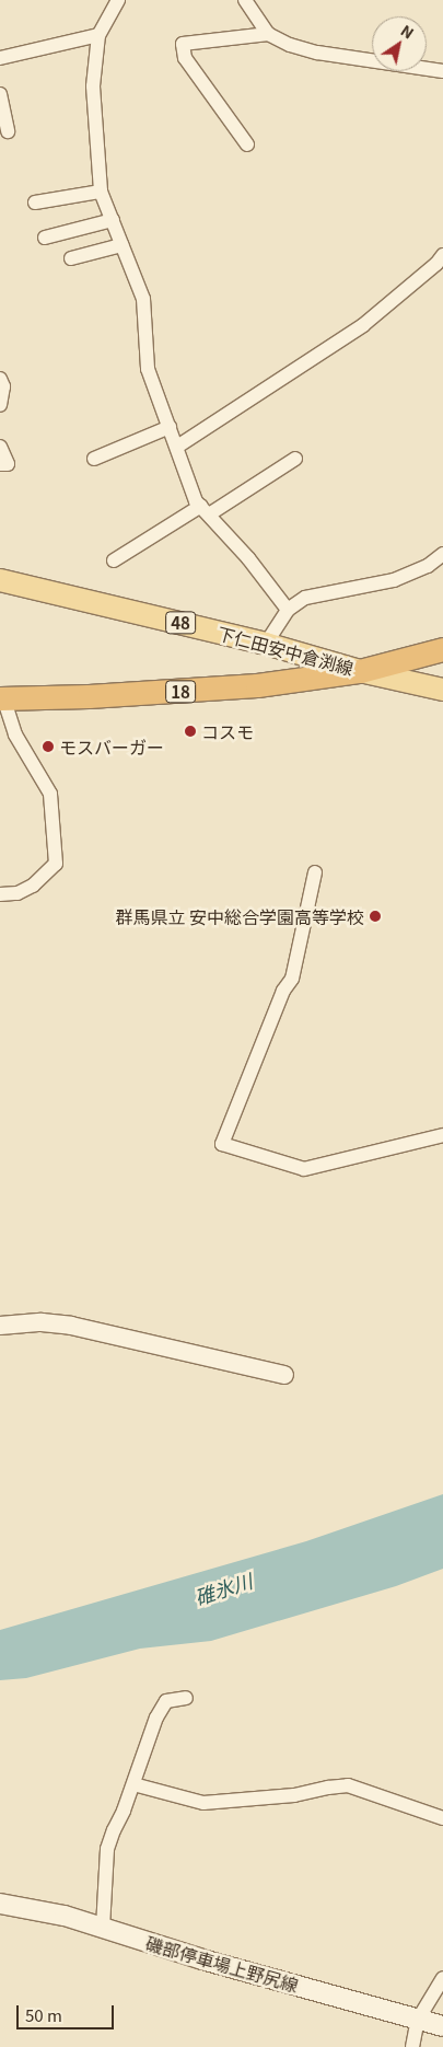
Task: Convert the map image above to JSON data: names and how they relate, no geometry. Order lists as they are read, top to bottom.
{
  "streets": {
    "highway": ["18"],
    "main road": ["48", "下仁田安中倉渕線", "磯部停車場上野尻線"]
  },
  "crossings": [
    ["下仁田安中倉渕線", "18"]
  ],
  "water": ["碓氷川"],
  "places": ["コスモ", "モスバーガー", "群馬県立 安中総合学園高等学校"],
  "scale_bar": "50 m",
  "north": "top right"
}
